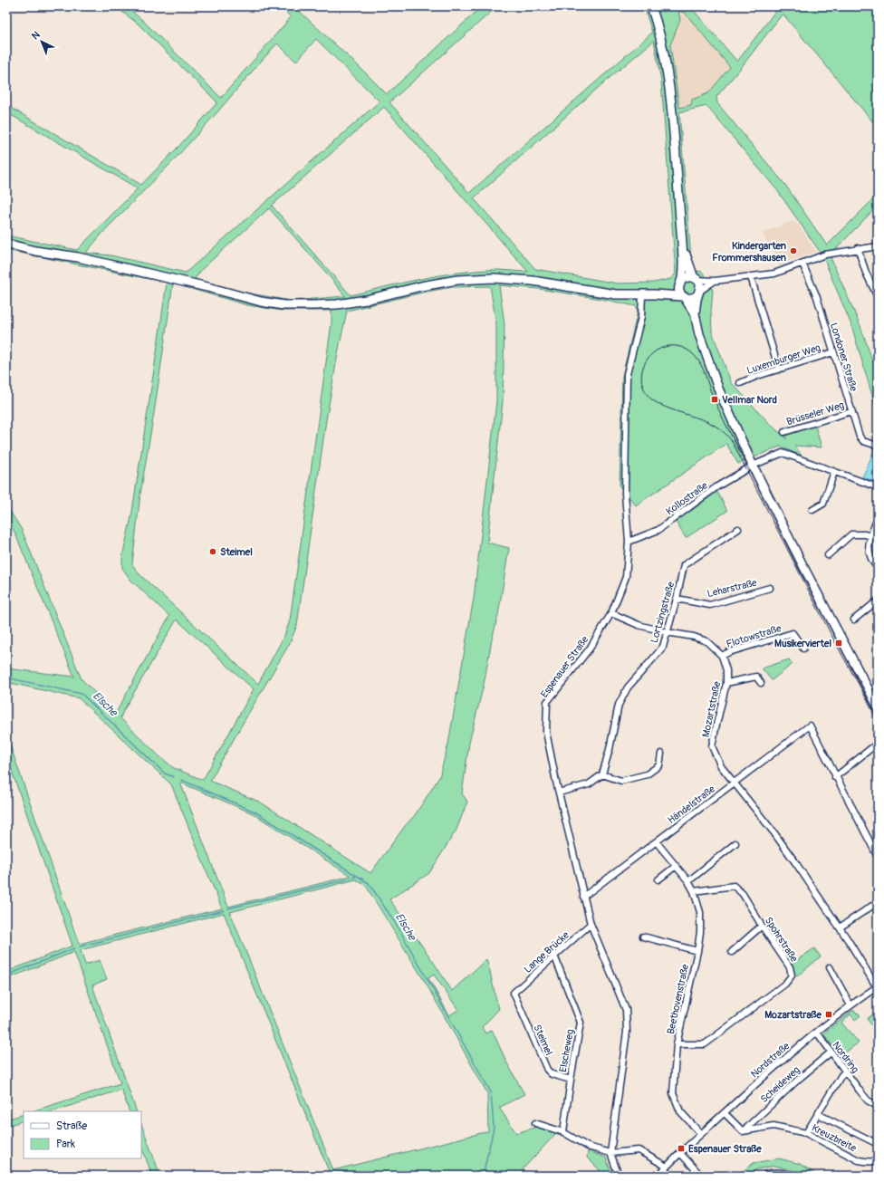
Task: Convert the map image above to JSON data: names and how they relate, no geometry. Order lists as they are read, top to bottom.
{
  "streets": {
    "street": [
      "Londoner Straße",
      "Luxemburger Weg",
      "Brüsseler Weg",
      "Kollostraße",
      "Leharstraße",
      "Lortzingstraße",
      "Flotowstraße",
      "Espenauer Straße",
      "Mozartstraße",
      "Händelstraße",
      "Spohrstraße",
      "Lange Brücke",
      "Beethovenstraße",
      "Steimel",
      "Elscheweg",
      "Nordring",
      "Nordstraße",
      "Scheideweg",
      "Kreuzbreite"
    ]
  },
  "crossings": [
    ["Londoner Straße", "Luxemburger Weg"],
    ["Londoner Straße", "Brüsseler Weg"],
    ["Kollostraße", "Espenauer Straße"],
    ["Leharstraße", "Lortzingstraße"],
    ["Flotowstraße", "Mozartstraße"],
    ["Espenauer Straße", "Händelstraße"],
    ["Espenauer Straße", "Lange Brücke"],
    ["Mozartstraße", "Händelstraße"],
    ["Mozartstraße", "Nordstraße"],
    ["Händelstraße", "Beethovenstraße"],
    ["Spohrstraße", "Beethovenstraße"],
    ["Lange Brücke", "Steimel"],
    ["Lange Brücke", "Elscheweg"],
    ["Beethovenstraße", "Nordstraße"],
    ["Steimel", "Elscheweg"],
    ["Nordring", "Nordstraße"],
    ["Nordring", "Scheideweg"],
    ["Scheideweg", "Kreuzbreite"]
  ],
  "water": ["Elsche"],
  "places": {
    "other": ["Kindergarten Frommershausen", "Steimel"],
    "transit": [
      "Vellmar Nord",
      "Musikerviertel",
      "Mozartstraße",
      "Espenauer Straße"
    ]
  },
  "legend": ["Straße", "Park"],
  "north": "top left"
}
